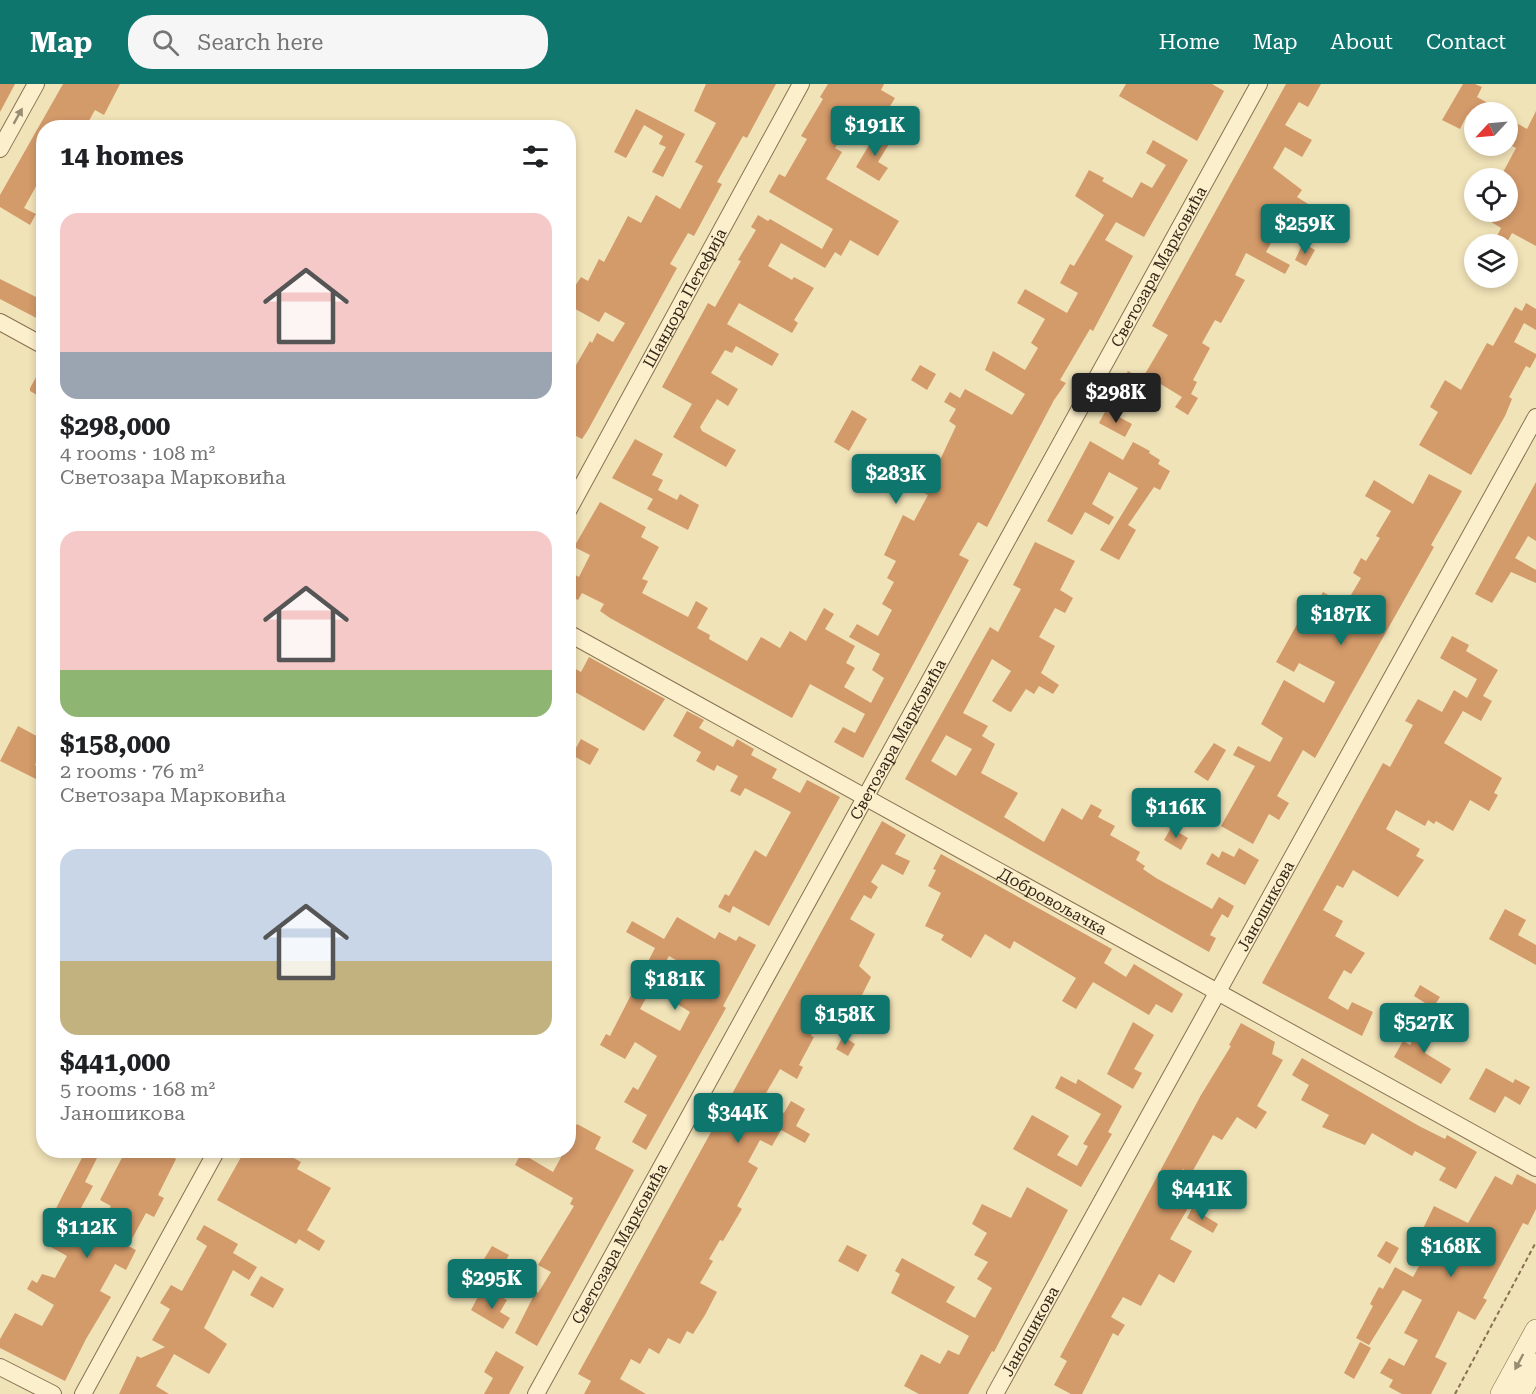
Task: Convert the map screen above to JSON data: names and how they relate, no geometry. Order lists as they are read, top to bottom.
{
  "streets": {
    "street": [
      "Светозара Марковића",
      "Шандора Петефија",
      "Добровољачка",
      "Јаношикова"
    ]
  },
  "crossings": [
    ["Светозара Марковића", "Добровољачка"],
    ["Добровољачка", "Јаношикова"]
  ],
  "north": "bottom left",
  "page": {
    "header": "Map",
    "search": "Search here",
    "nav": [
      "Home",
      "Map",
      "About",
      "Contact"
    ],
    "price": [
      "$191K",
      "$259K",
      "$298K",
      "$283K",
      "$187K",
      "$116K",
      "$181K",
      "$158K",
      "$527K",
      "$344K",
      "$441K",
      "$112K",
      "$168K",
      "$295K"
    ],
    "heading": "14 homes",
    "list": [
      {
        "name": "$298,000",
        "note": "4 rooms · 108 m² · Светозара Марковића"
      },
      {
        "name": "$158,000",
        "note": "2 rooms · 76 m² · Светозара Марковића"
      },
      {
        "name": "$441,000",
        "note": "5 rooms · 168 m² · Јаношикова"
      }
    ]
  }
}
